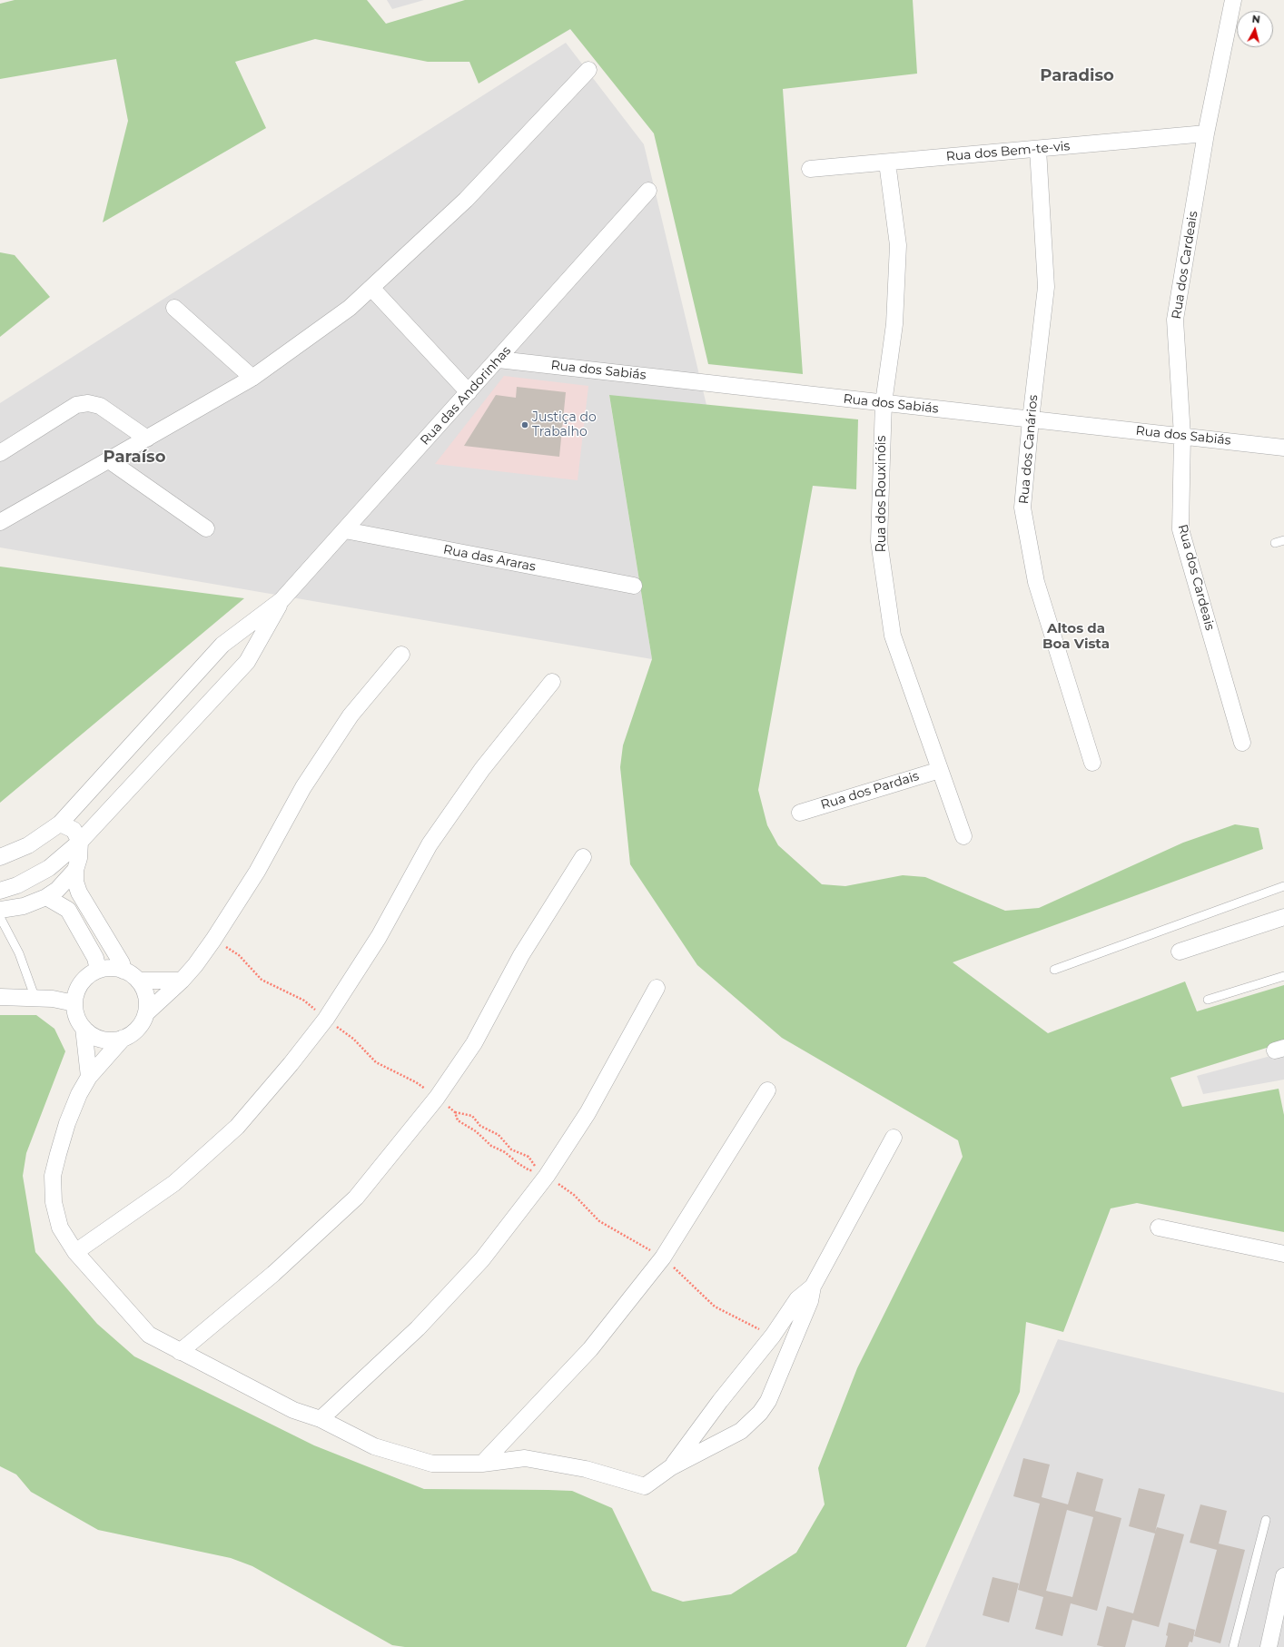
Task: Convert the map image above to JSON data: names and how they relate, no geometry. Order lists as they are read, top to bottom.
{
  "streets": {
    "street": [
      "Rua dos Bem-te-vis",
      "Rua dos Cardeais",
      "Rua dos Sabiás",
      "Rua das Andorinhas",
      "Rua dos Canários",
      "Rua dos Rouxinóis",
      "Rua das Araras",
      "Rua dos Pardais"
    ]
  },
  "crossings": [
    ["Rua dos Bem-te-vis", "Rua dos Cardeais"],
    ["Rua dos Bem-te-vis", "Rua dos Canários"],
    ["Rua dos Bem-te-vis", "Rua dos Rouxinóis"],
    ["Rua dos Cardeais", "Rua dos Sabiás"],
    ["Rua dos Sabiás", "Rua das Andorinhas"],
    ["Rua dos Sabiás", "Rua dos Canários"],
    ["Rua dos Sabiás", "Rua dos Rouxinóis"],
    ["Rua das Andorinhas", "Rua das Araras"],
    ["Rua dos Rouxinóis", "Rua dos Pardais"]
  ],
  "districts": ["Paradiso", "Paraíso", "Altos da Boa Vista"],
  "places": ["Justiça do Trabalho"],
  "north": "top"
}
